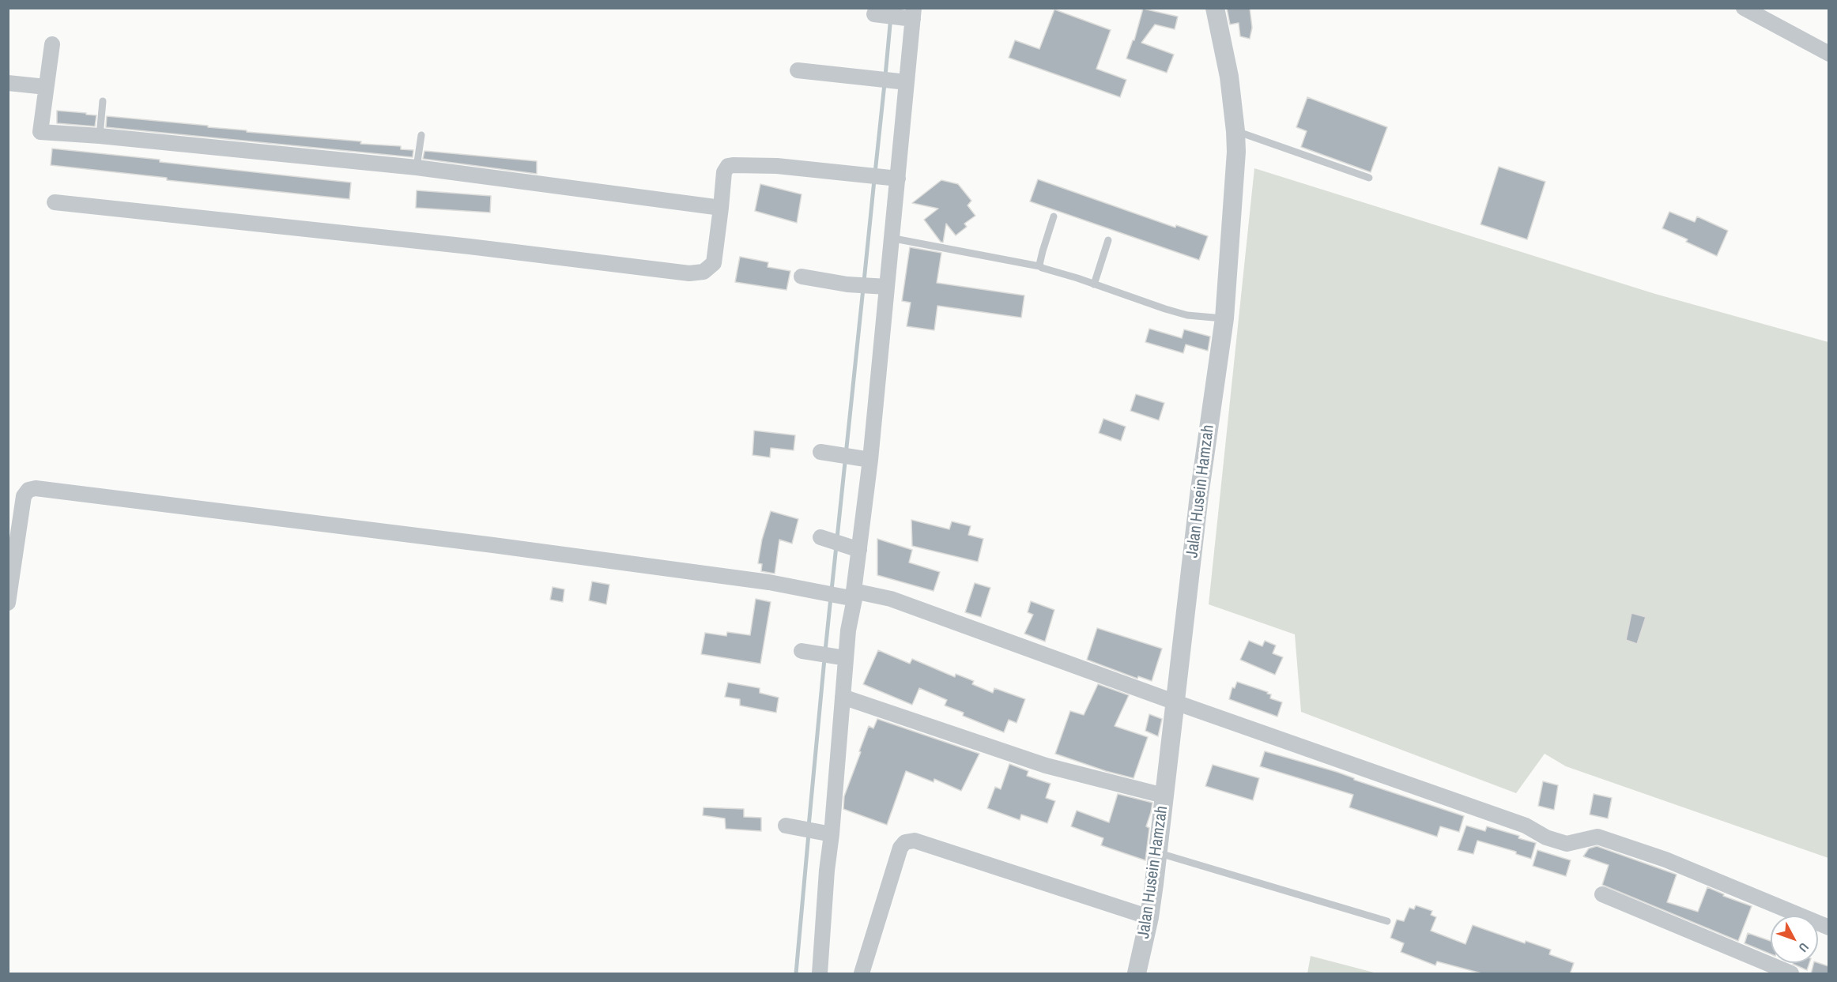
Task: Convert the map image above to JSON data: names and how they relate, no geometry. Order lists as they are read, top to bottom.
{
  "streets": {
    "street": ["Jalan Husein Hamzah"]
  },
  "north": "bottom right"
}
